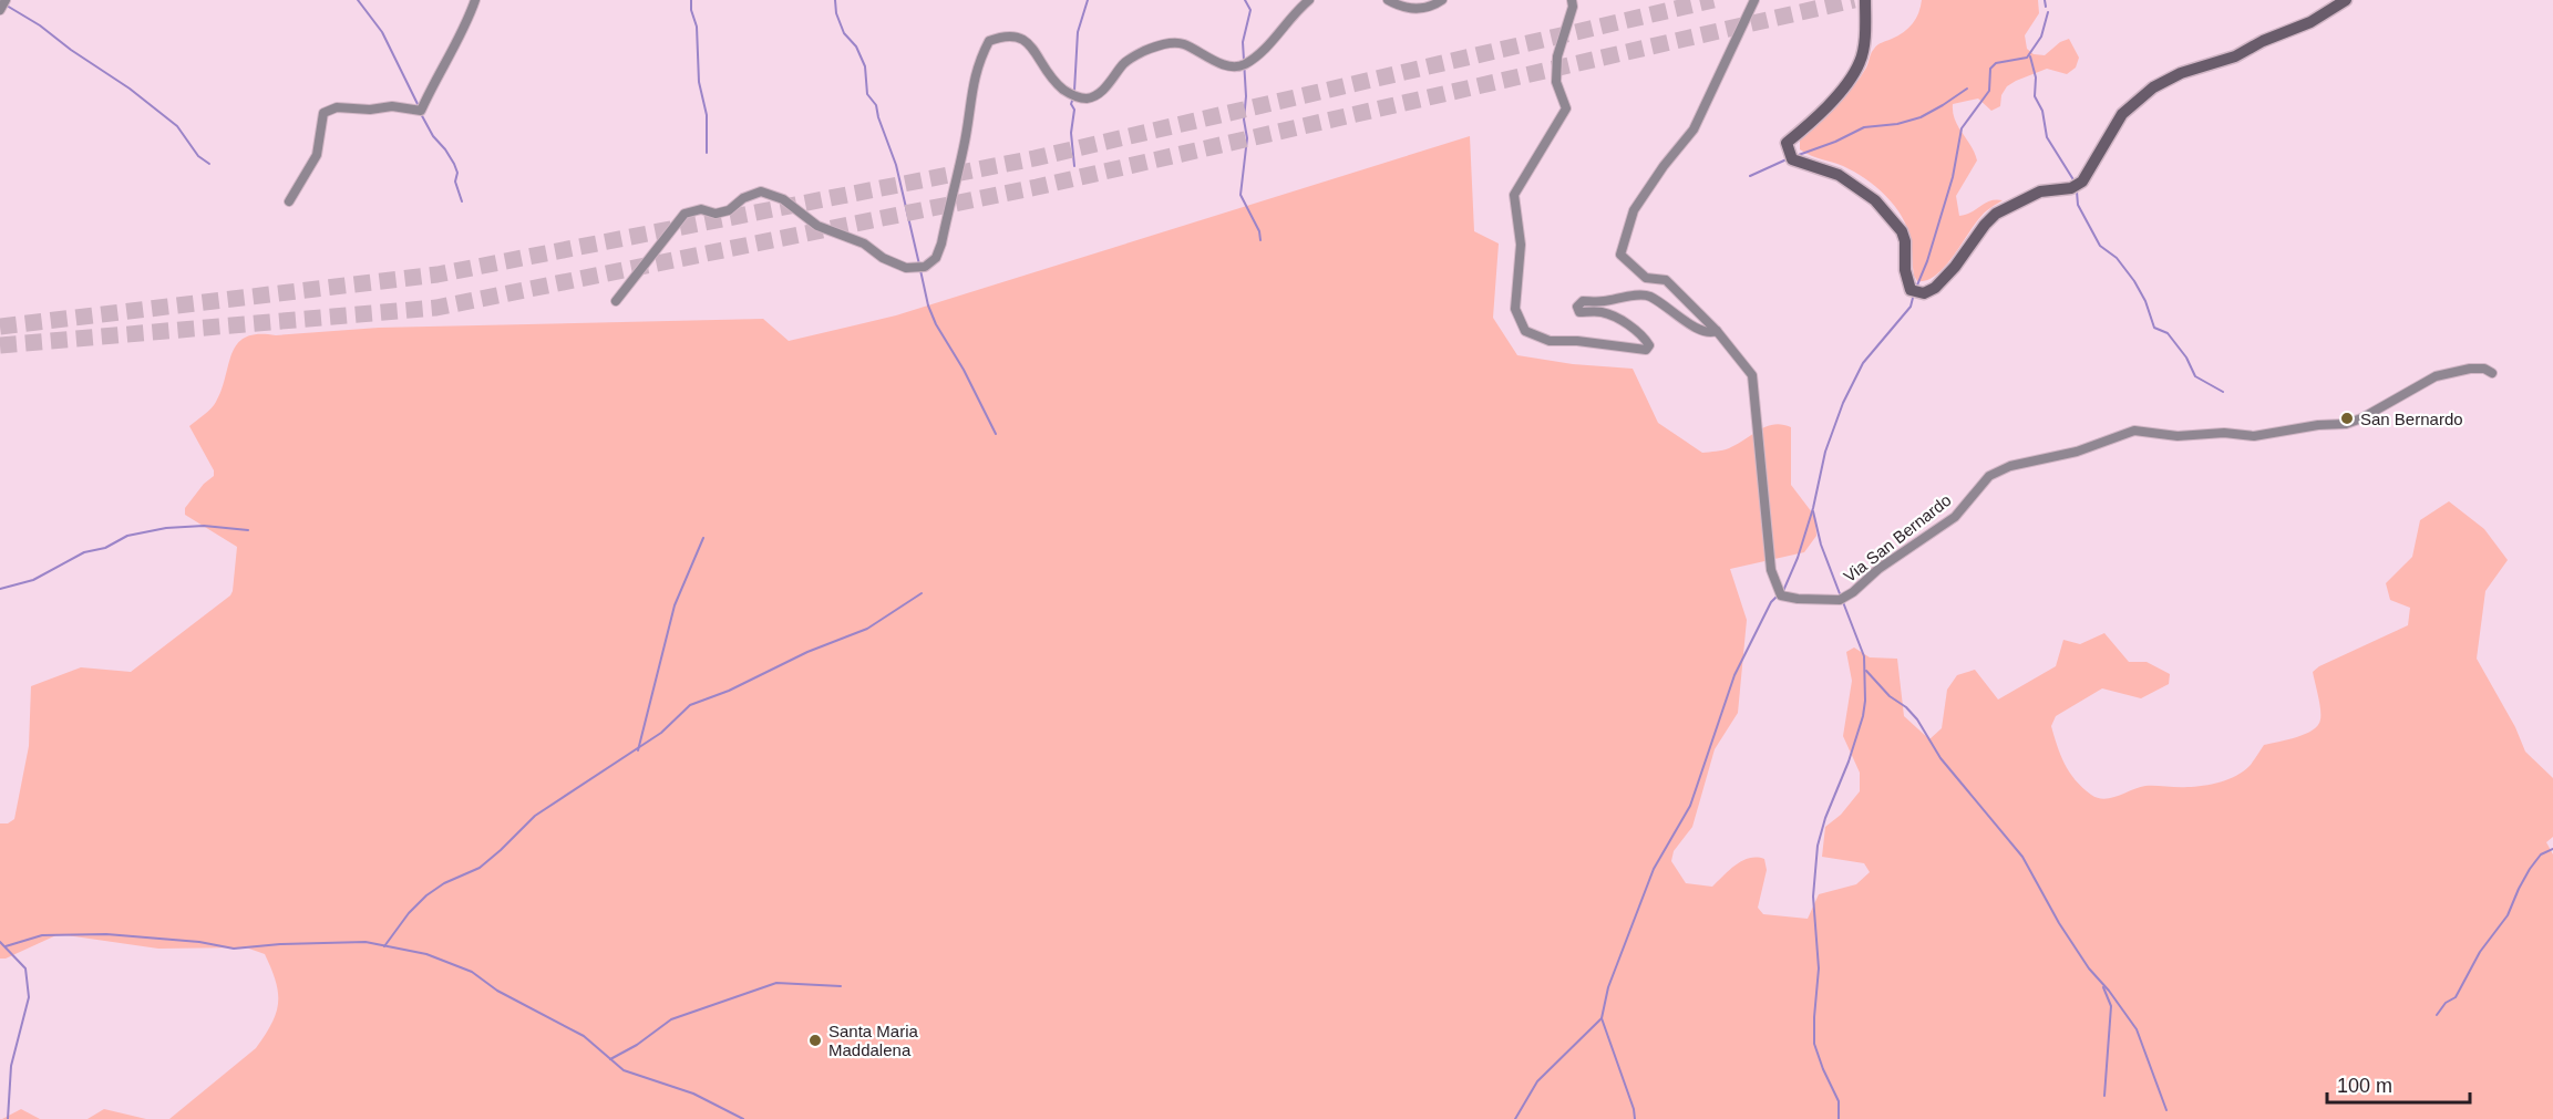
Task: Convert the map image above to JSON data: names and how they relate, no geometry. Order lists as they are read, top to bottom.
{
  "streets": {
    "street": ["Via San Bernardo"]
  },
  "places": ["San Bernardo", "Santa Maria Maddalena"],
  "scale_bar": "100 m"
}
